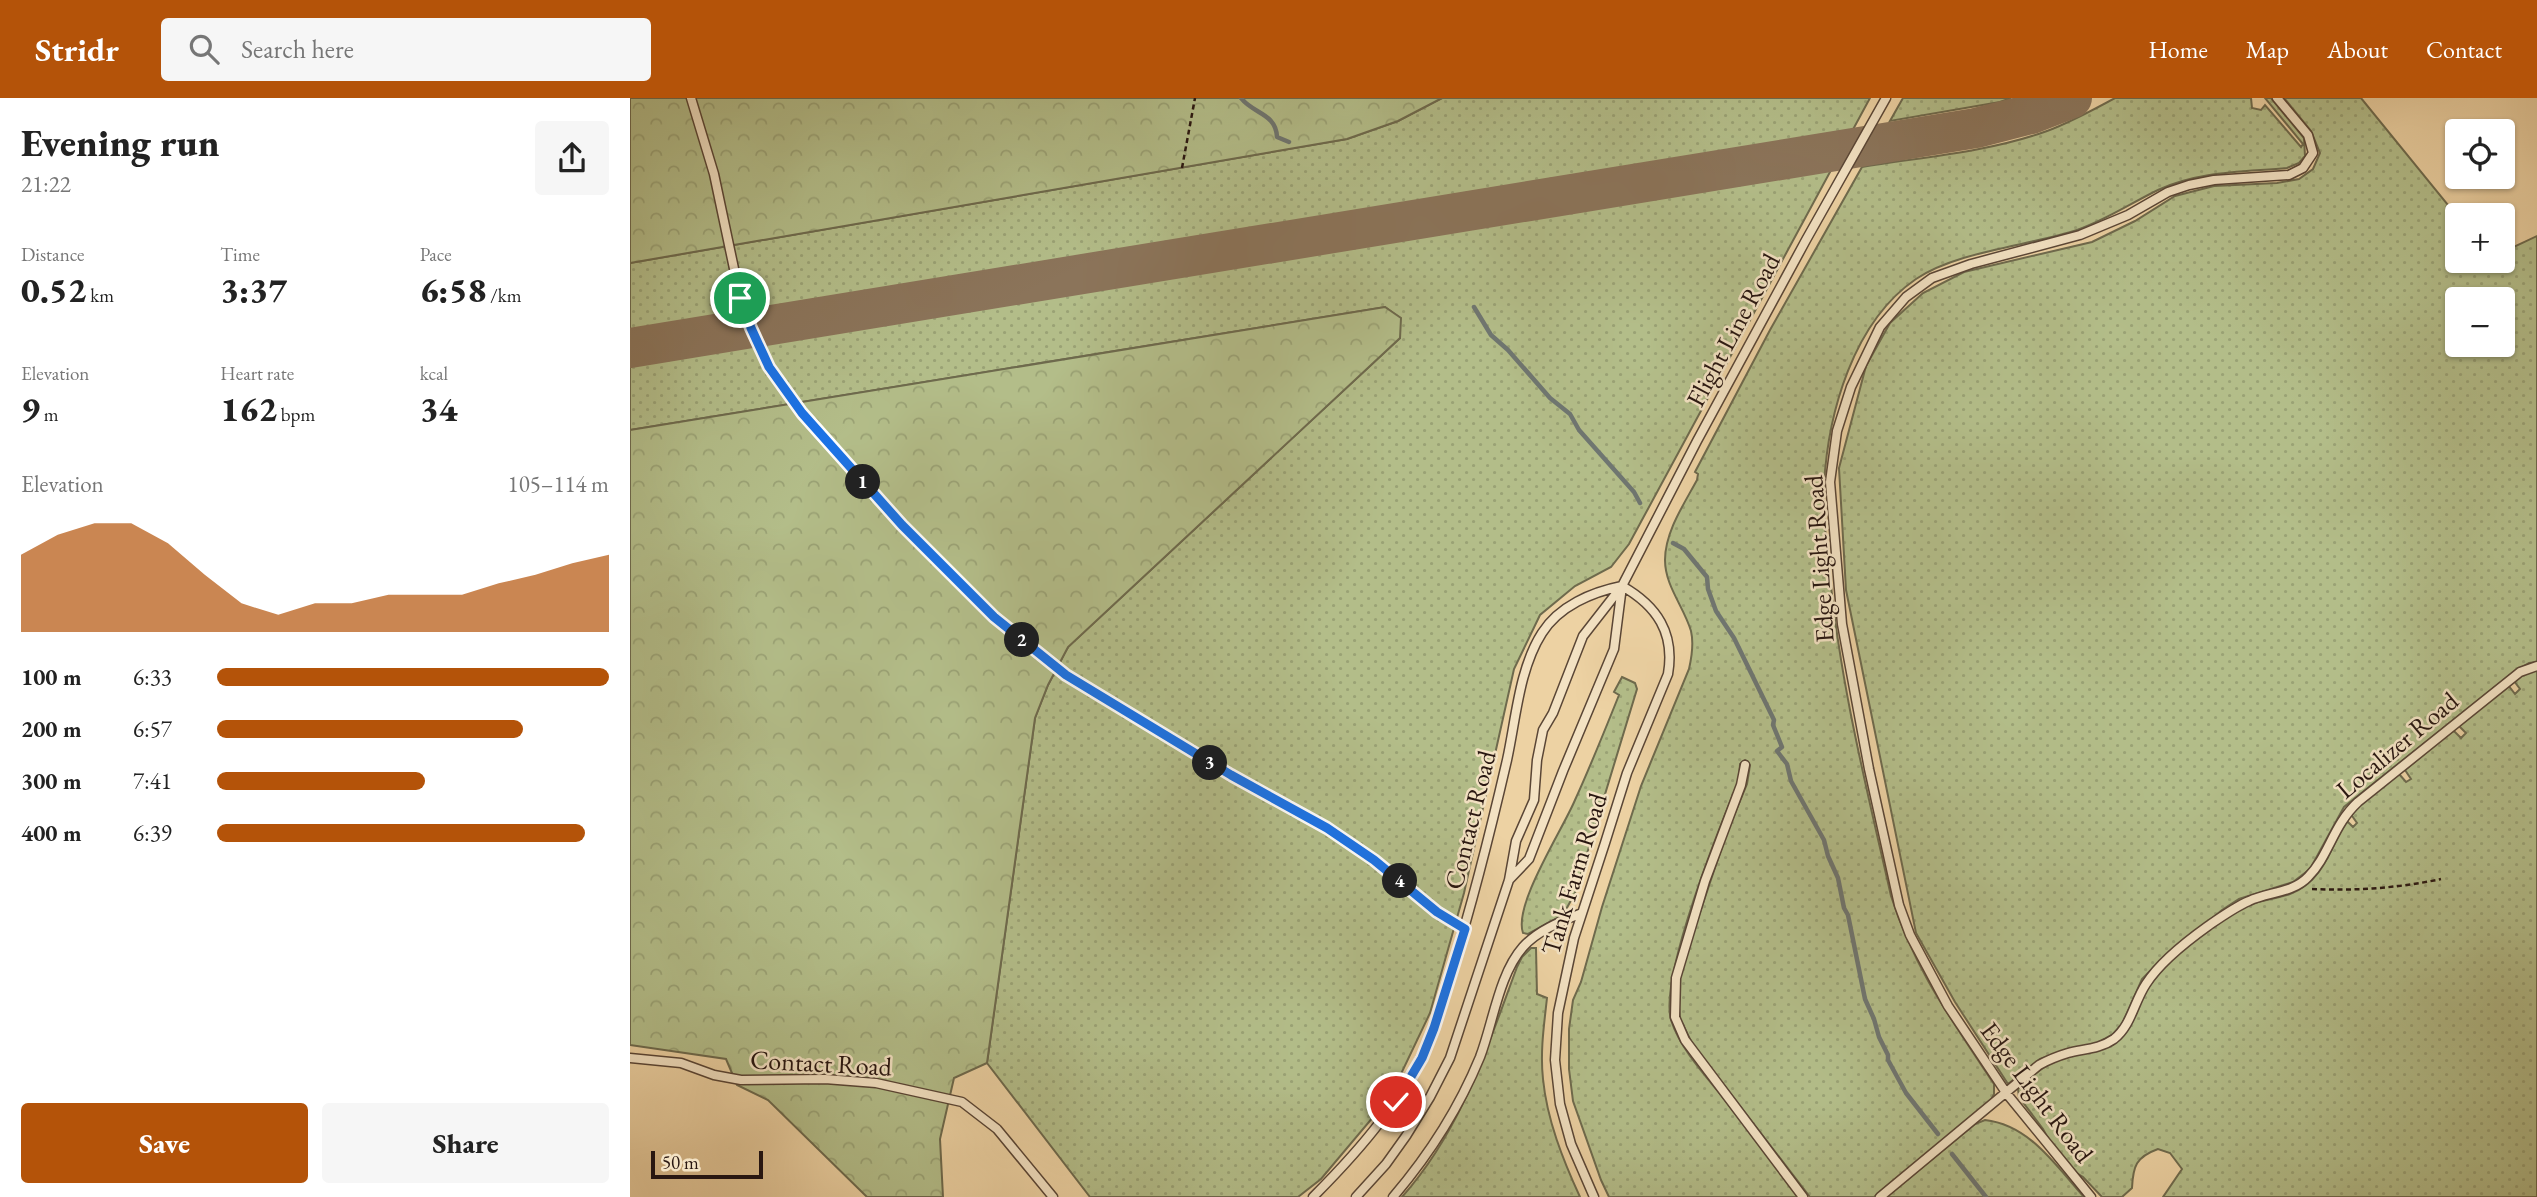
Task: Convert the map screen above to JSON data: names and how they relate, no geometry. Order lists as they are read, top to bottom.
{
  "streets": {
    "lane": [
      "Flight Line Road",
      "Edge Light Road",
      "Localizer Road",
      "Contact Road",
      "Tank Farm Road"
    ]
  },
  "crossings": [
    ["Flight Line Road", "Contact Road"],
    ["Flight Line Road", "Tank Farm Road"],
    ["Edge Light Road", "Localizer Road"],
    ["Contact Road", "Tank Farm Road"]
  ],
  "scale_bar": "50 m",
  "page": {
    "header": "Stridr",
    "search": "Search here",
    "nav": [
      "Home",
      "Map",
      "About",
      "Contact"
    ],
    "heading": ["Evening run", "21:22"],
    "map_buttons": ["+", "−"],
    "stats": [
      ["Distance", "0.52 km"],
      ["Time", "3:37"],
      ["Pace", "6:58 /km"],
      ["Elevation", "9 m"],
      ["Heart rate", "162 bpm"],
      ["kcal", "34"]
    ],
    "chart": ["Elevation", "105–114 m"],
    "pins": [
      "1",
      "2",
      "3",
      "4"
    ],
    "list": [
      {
        "name": "100 m",
        "note": "6:33"
      },
      {
        "name": "200 m",
        "note": "6:57"
      },
      {
        "name": "300 m",
        "note": "7:41"
      },
      {
        "name": "400 m",
        "note": "6:39"
      }
    ],
    "buttons": ["Save", "Share"],
    "scale": "50 m"
  }
}
